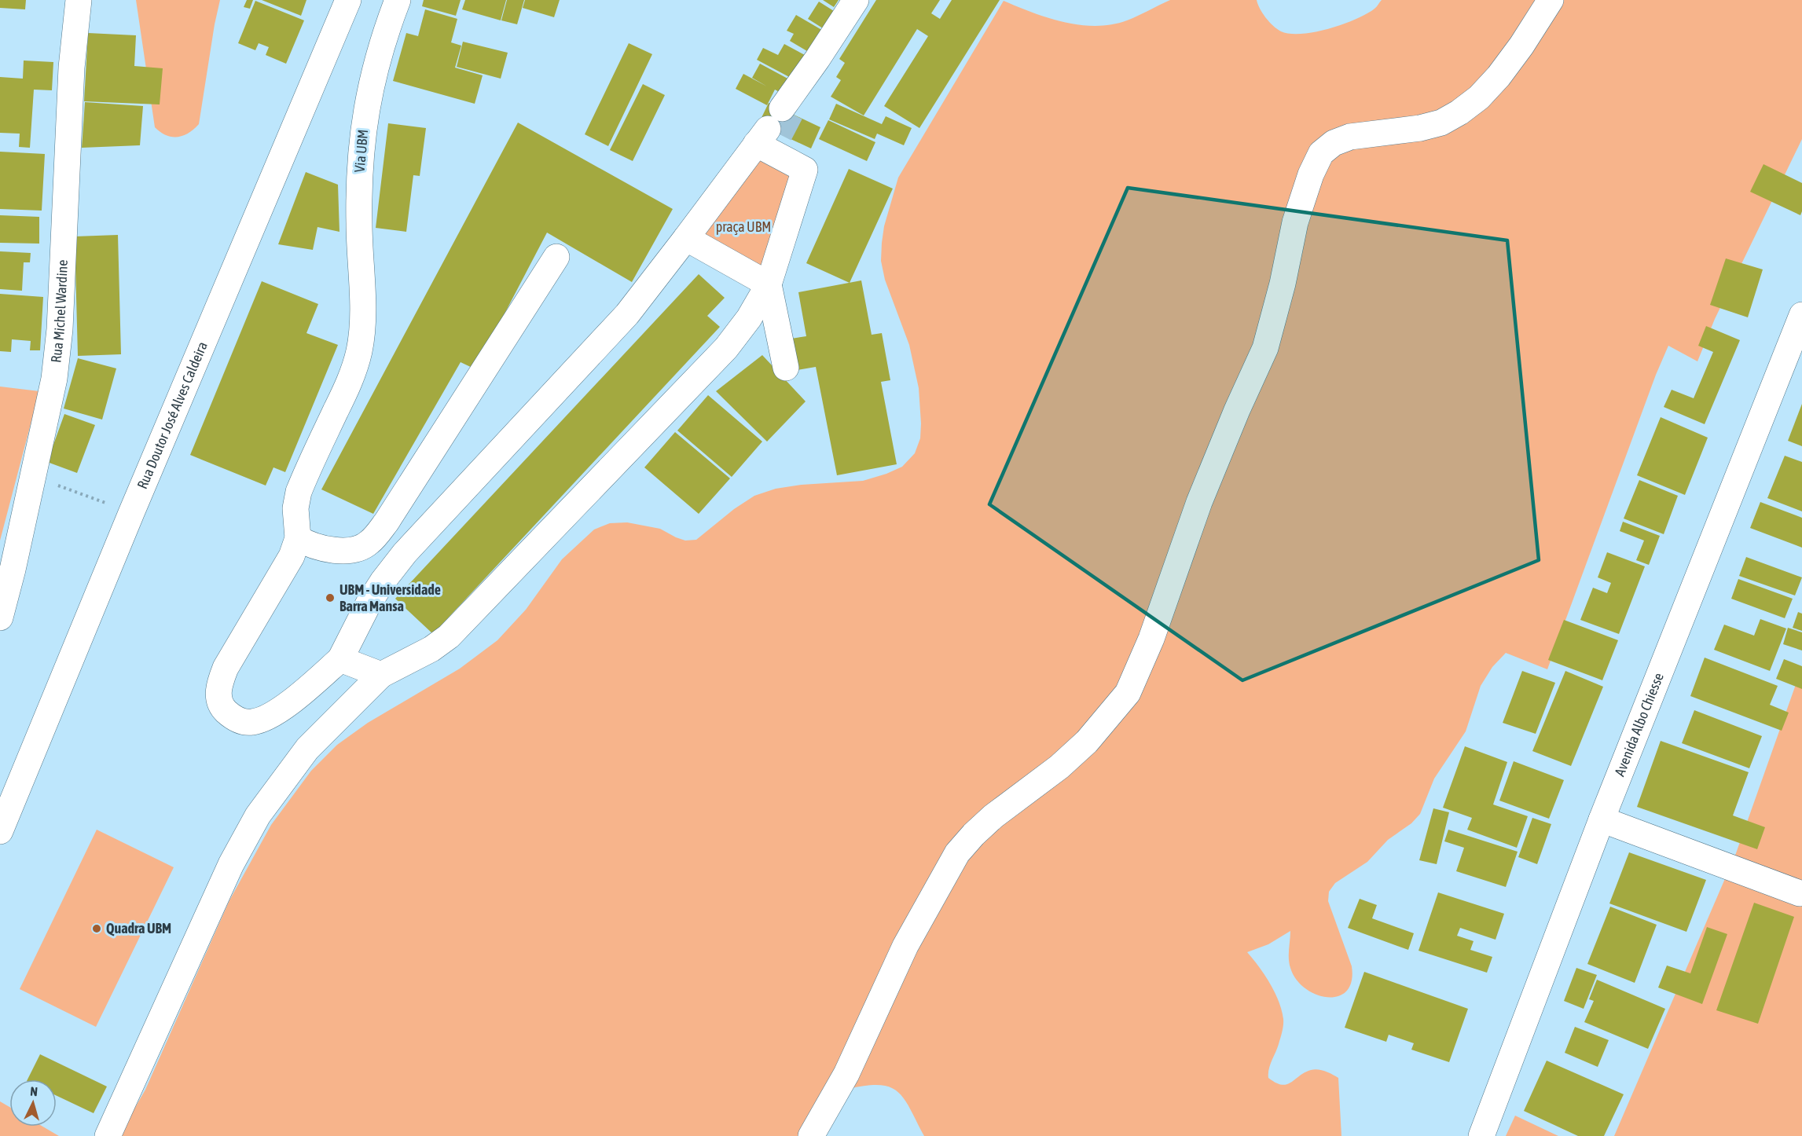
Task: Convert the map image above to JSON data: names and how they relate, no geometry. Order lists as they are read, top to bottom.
{
  "streets": {
    "street": [
      "Via UBM",
      "Rua Michel Wardine",
      "Rua Doutor José Alves Caldeira",
      "Avenida Albo Chiesse"
    ]
  },
  "parks": ["praça UBM"],
  "places": ["UBM - Universidade Barra Mansa", "Quadra UBM"],
  "north": "top"
}
